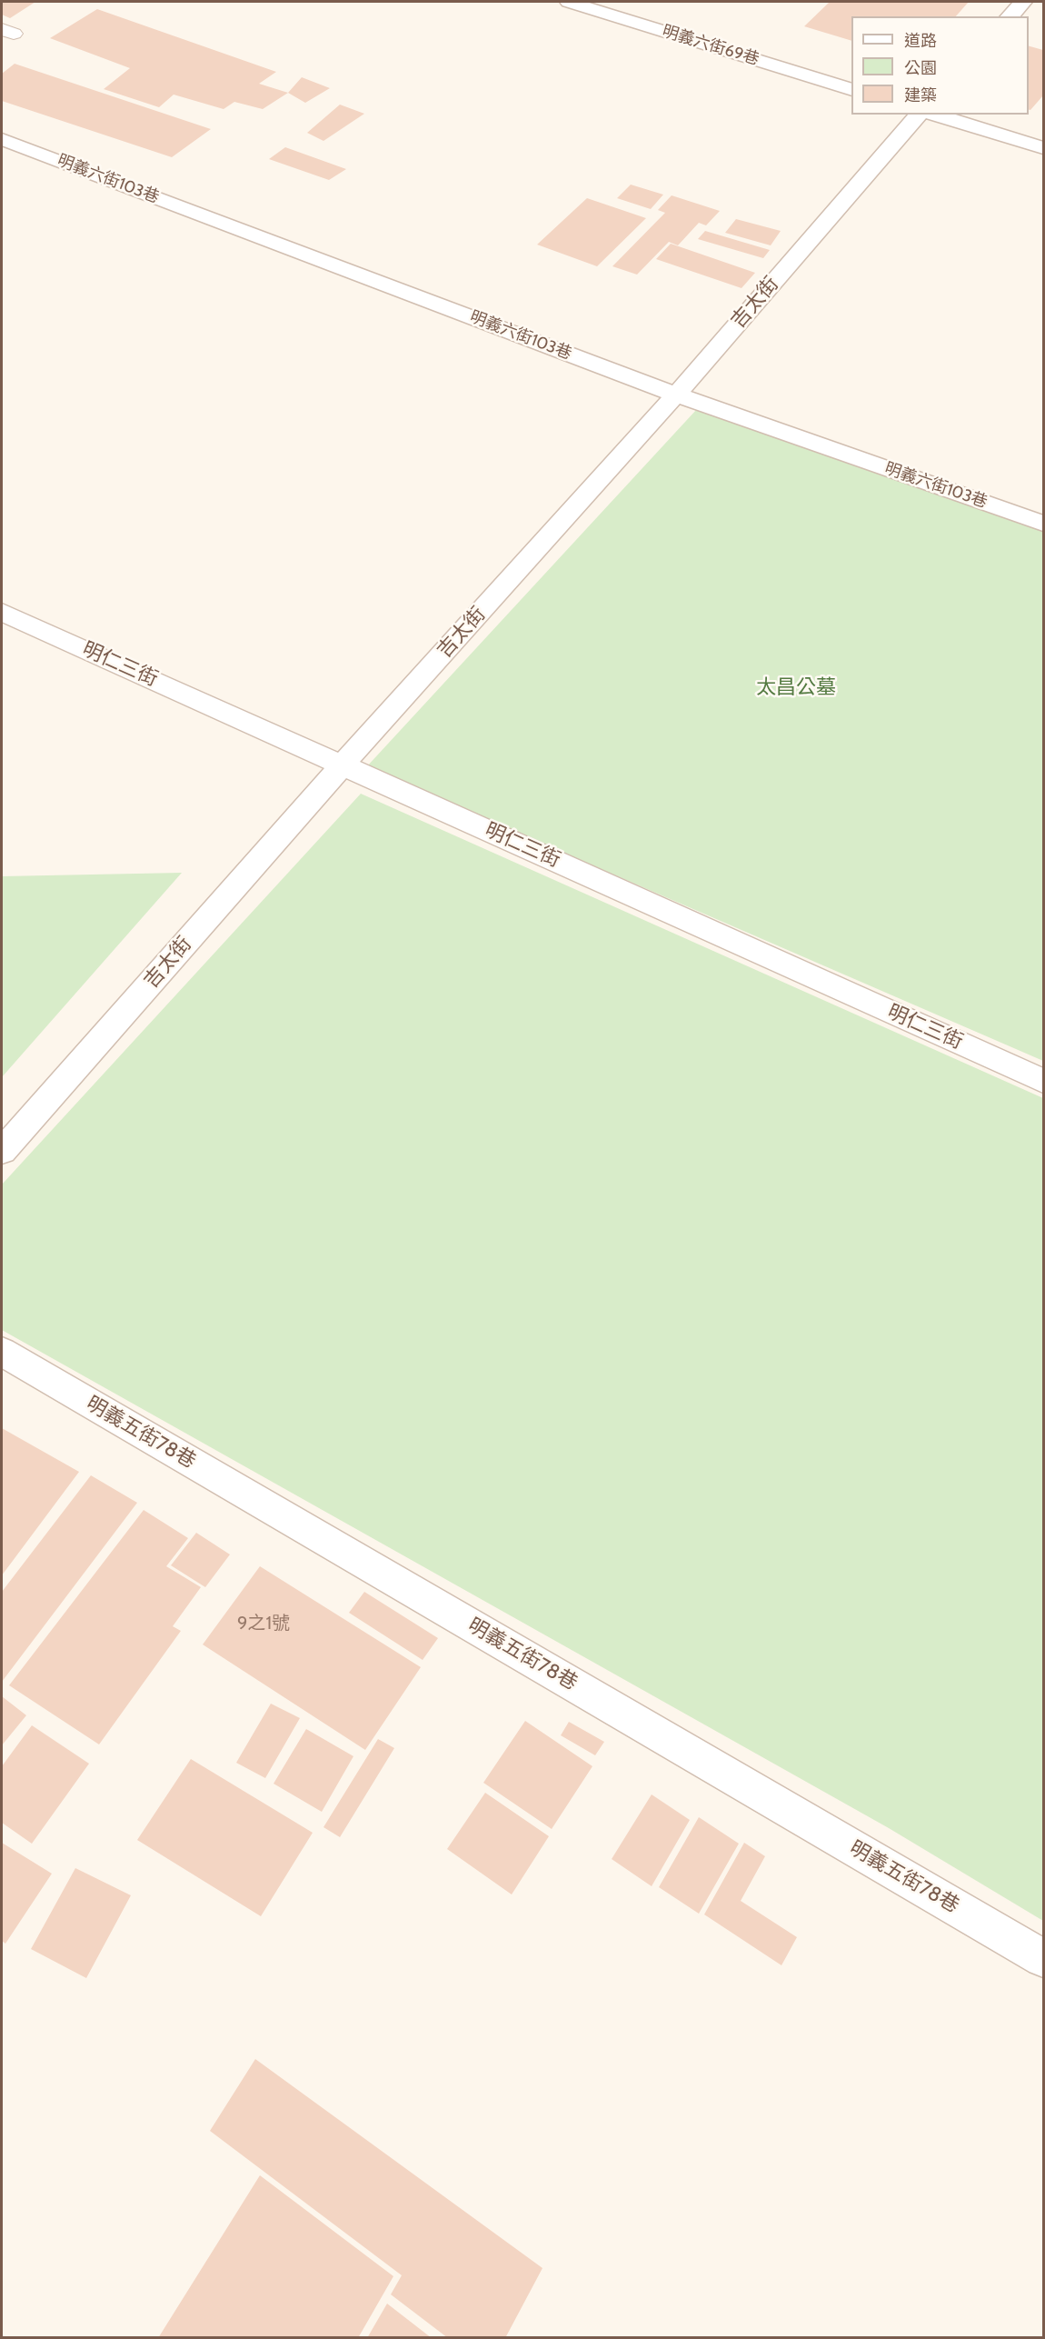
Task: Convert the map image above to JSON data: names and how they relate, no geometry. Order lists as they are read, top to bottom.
{
  "streets": {
    "street": [
      "明義六街69巷",
      "明義六街103巷",
      "吉太街",
      "明仁三街",
      "明義五街78巷"
    ]
  },
  "crossings": [
    ["明義六街103巷", "吉太街"],
    ["吉太街", "明仁三街"]
  ],
  "parks": ["太昌公墓"],
  "house_numbers": ["9之1號"],
  "legend": ["道路", "公園", "建築"]
}
